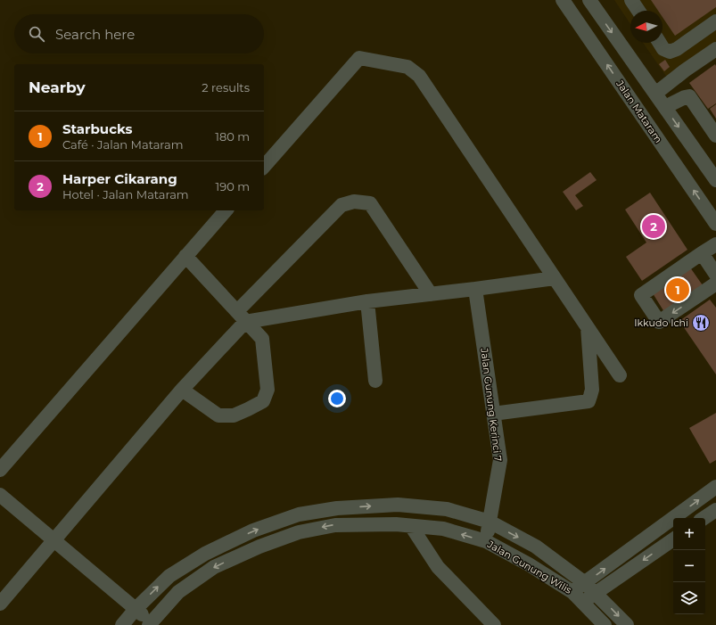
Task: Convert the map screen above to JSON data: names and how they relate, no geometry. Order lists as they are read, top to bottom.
{
  "streets": {
    "street": ["Jalan Mataram", "Jalan Gunung Kerinci 7", "Jalan Gunung Wilis"]
  },
  "crossings": [
    ["Jalan Gunung Kerinci 7", "Jalan Gunung Wilis"]
  ],
  "places": {
    "restaurant": ["Ikkudo Ichi"]
  },
  "north": "left",
  "page": {
    "search": "Search here",
    "heading": ["Nearby", "2 results"],
    "list": [
      {
        "mark": "1",
        "name": "Starbucks",
        "note": "Café · Jalan Mataram",
        "value": "180 m"
      },
      {
        "mark": "2",
        "name": "Harper Cikarang",
        "note": "Hotel · Jalan Mataram",
        "value": "190 m"
      }
    ],
    "pins": ["2", "1"],
    "map_buttons": ["+", "−"]
  }
}
